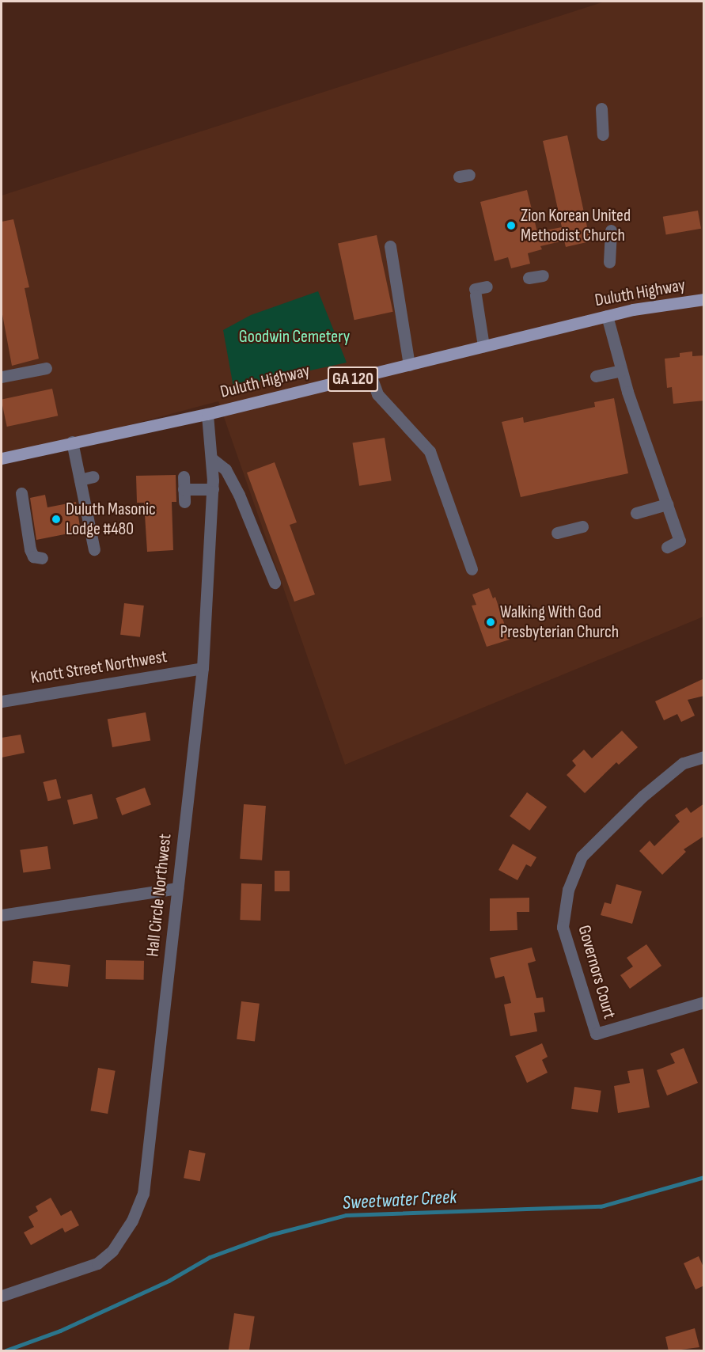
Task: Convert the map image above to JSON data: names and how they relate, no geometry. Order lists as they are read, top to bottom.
{
  "streets": {
    "main road": ["Duluth Highway", "GA 120"],
    "street": ["Knott Street Northwest", "Hall Circle Northwest", "Governors Court"]
  },
  "crossings": [
    ["Duluth Highway", "Hall Circle Northwest"],
    ["Knott Street Northwest", "Hall Circle Northwest"]
  ],
  "water": ["Sweetwater Creek"],
  "parks": ["Goodwin Cemetery"],
  "places": ["Zion Korean United Methodist Church", "Duluth Masonic Lodge #480", "Walking With God Presbyterian Church"]
}
